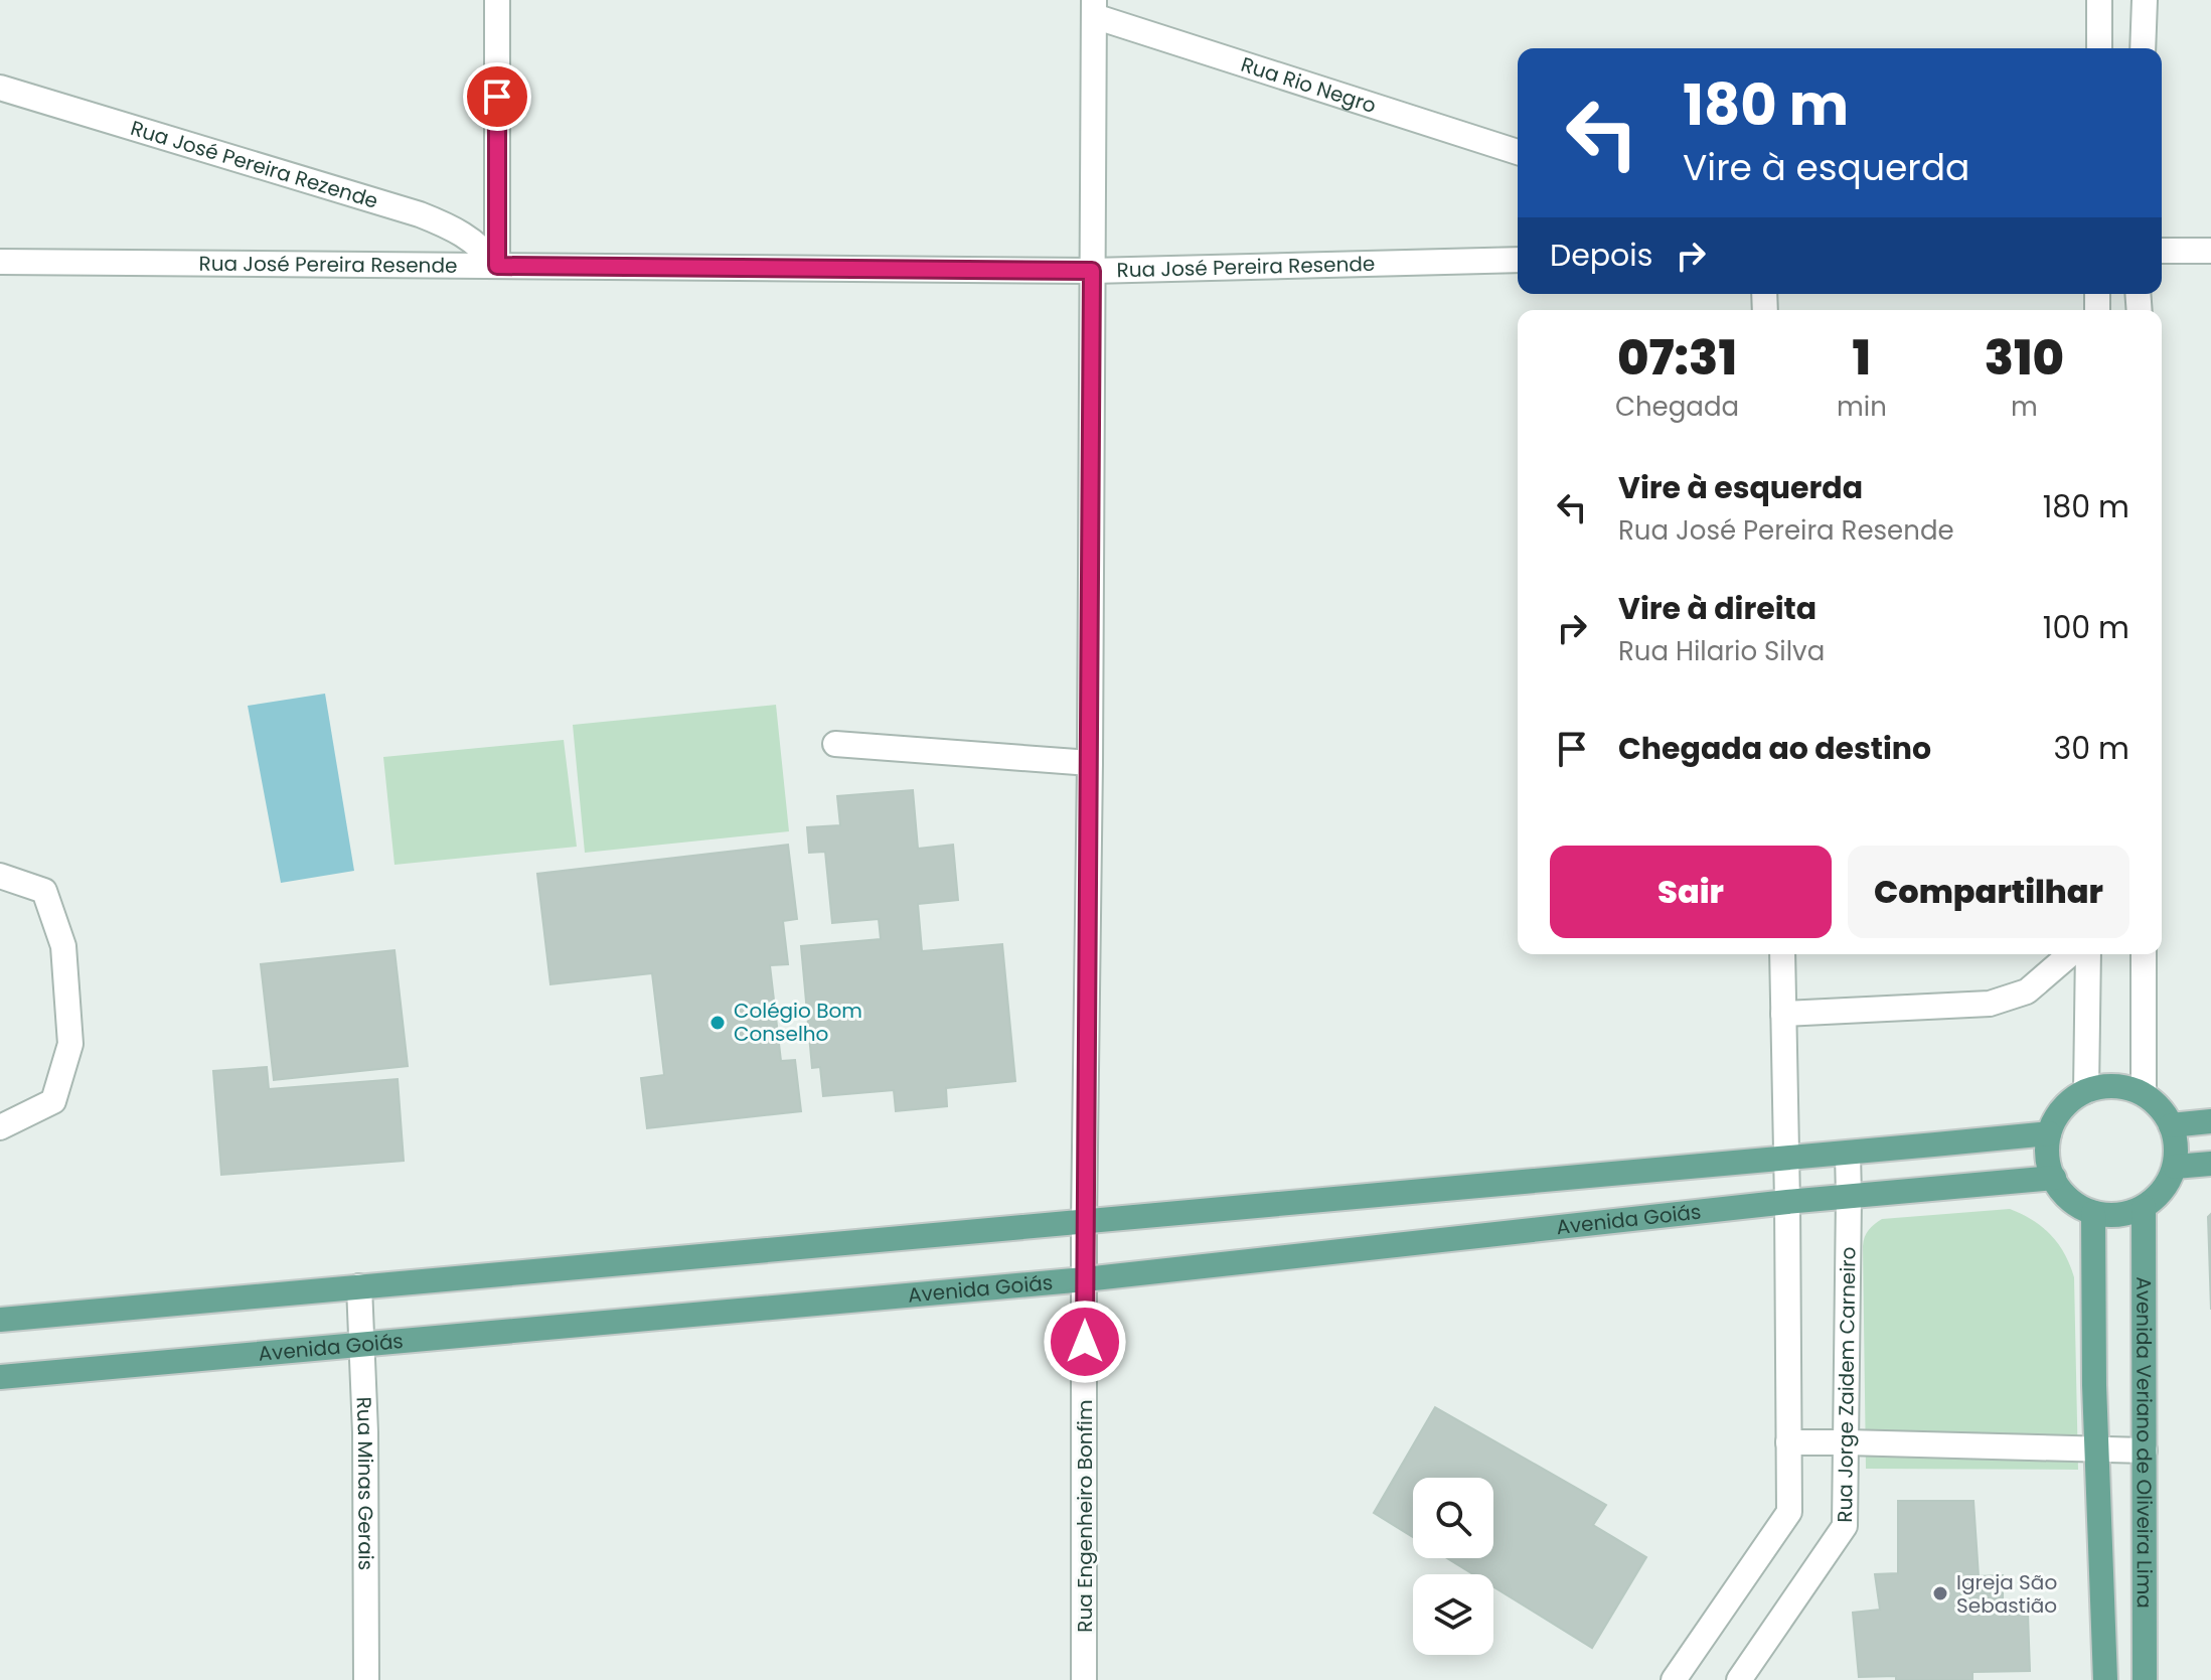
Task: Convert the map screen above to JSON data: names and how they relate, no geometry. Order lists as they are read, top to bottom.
{
  "streets": {
    "main road": ["Avenida Goiás", "Avenida Veriano de Oliveira Lima"],
    "street": [
      "Rua Rio Negro",
      "Rua José Pereira Rezende",
      "Rua José Pereira Resende",
      "Rua Jorge Zaidem Carneiro",
      "Rua Minas Gerais",
      "Rua Engenheiro Bonfim"
    ]
  },
  "crossings": [
    ["Rua Rio Negro", "Rua Engenheiro Bonfim"],
    ["Rua José Pereira Rezende", "Rua José Pereira Resende"],
    ["Rua José Pereira Resende", "Rua Engenheiro Bonfim"],
    ["Avenida Goiás", "Rua Jorge Zaidem Carneiro"],
    ["Avenida Goiás", "Avenida Veriano de Oliveira Lima"],
    ["Avenida Goiás", "Rua Minas Gerais"],
    ["Avenida Goiás", "Rua Engenheiro Bonfim"]
  ],
  "places": ["Colégio Bom Conselho", "Igreja São Sebastião"],
  "page": {
    "turn": ["180 m", "Vire à esquerda"],
    "then": "Depois",
    "eta": [
      "07:31",
      "Chegada",
      "1",
      "min",
      "310",
      "m"
    ],
    "list": [
      {
        "name": "Vire à esquerda",
        "note": "Rua José Pereira Resende",
        "value": "180 m"
      },
      {
        "name": "Vire à direita",
        "note": "Rua Hilario Silva",
        "value": "100 m"
      },
      {
        "name": "Chegada ao destino",
        "value": "30 m"
      }
    ],
    "buttons": ["Sair", "Compartilhar"]
  }
}
